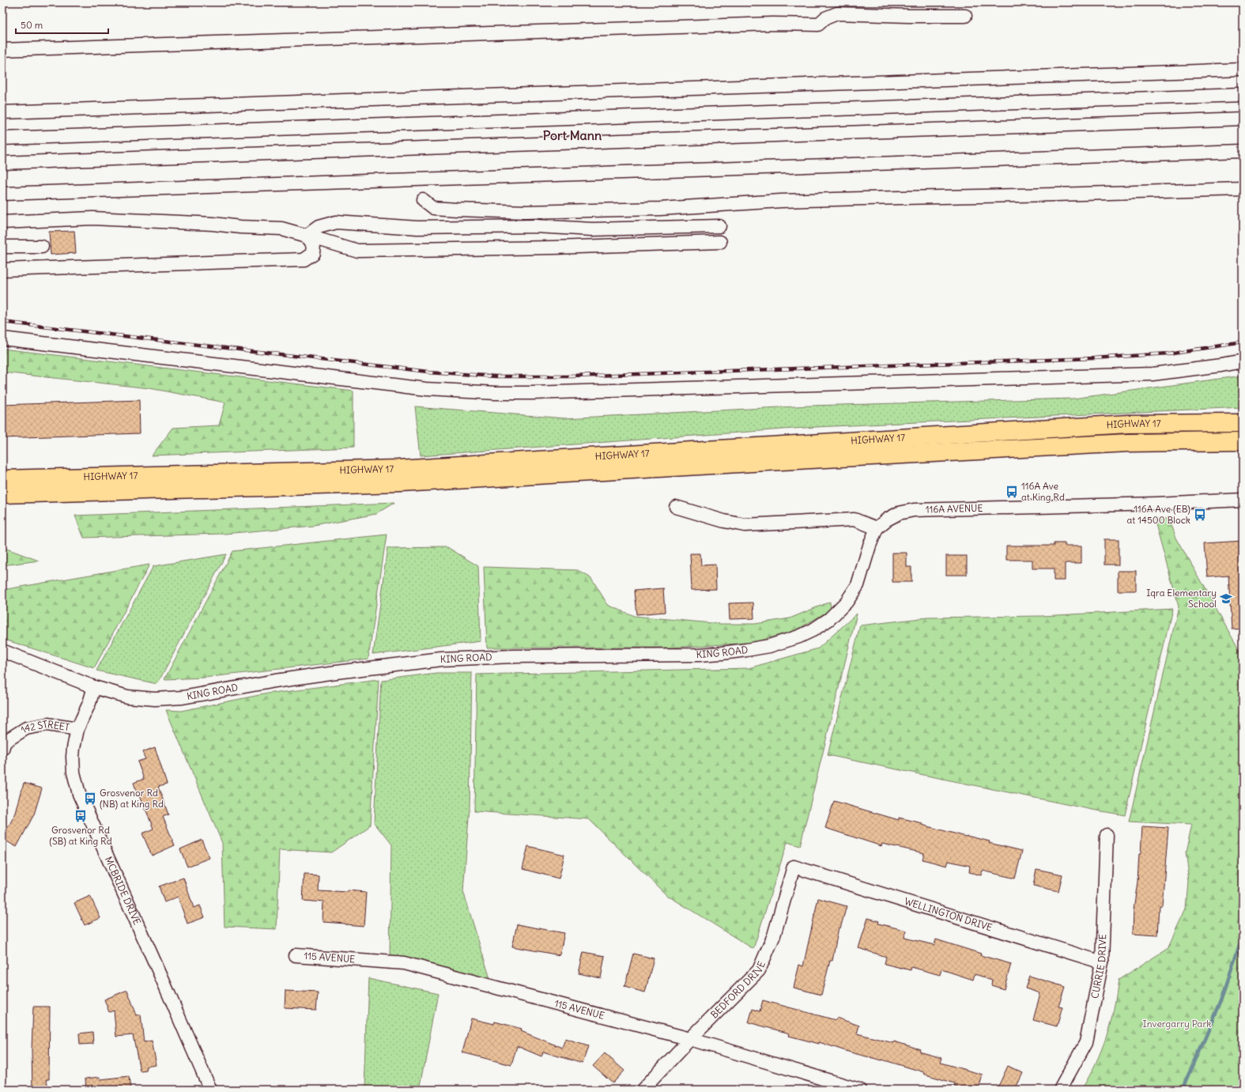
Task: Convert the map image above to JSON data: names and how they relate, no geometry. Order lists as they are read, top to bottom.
{
  "streets": {
    "highway": ["HIGHWAY 17"],
    "street": [
      "116A AVENUE",
      "KING ROAD",
      "142 STREET",
      "MCBRIDE DRIVE",
      "WELLINGTON DRIVE",
      "115 AVENUE",
      "CURRIE DRIVE",
      "BEDFORD DRIVE"
    ]
  },
  "crossings": [
    ["116A AVENUE", "KING ROAD"],
    ["KING ROAD", "MCBRIDE DRIVE"],
    ["142 STREET", "MCBRIDE DRIVE"],
    ["WELLINGTON DRIVE", "CURRIE DRIVE"],
    ["WELLINGTON DRIVE", "BEDFORD DRIVE"],
    ["115 AVENUE", "BEDFORD DRIVE"]
  ],
  "districts": ["Port Mann"],
  "parks": ["Invergarry Park"],
  "places": {
    "bus stop": [
      "116A Ave at King Rd",
      "116A Ave (EB) at 14500 Block",
      "Grosvenor Rd (NB) at King Rd",
      "Grosvenor Rd (SB) at King Rd"
    ],
    "school or university": ["Iqra Elementary School"]
  },
  "scale_bar": "50 m"
}
